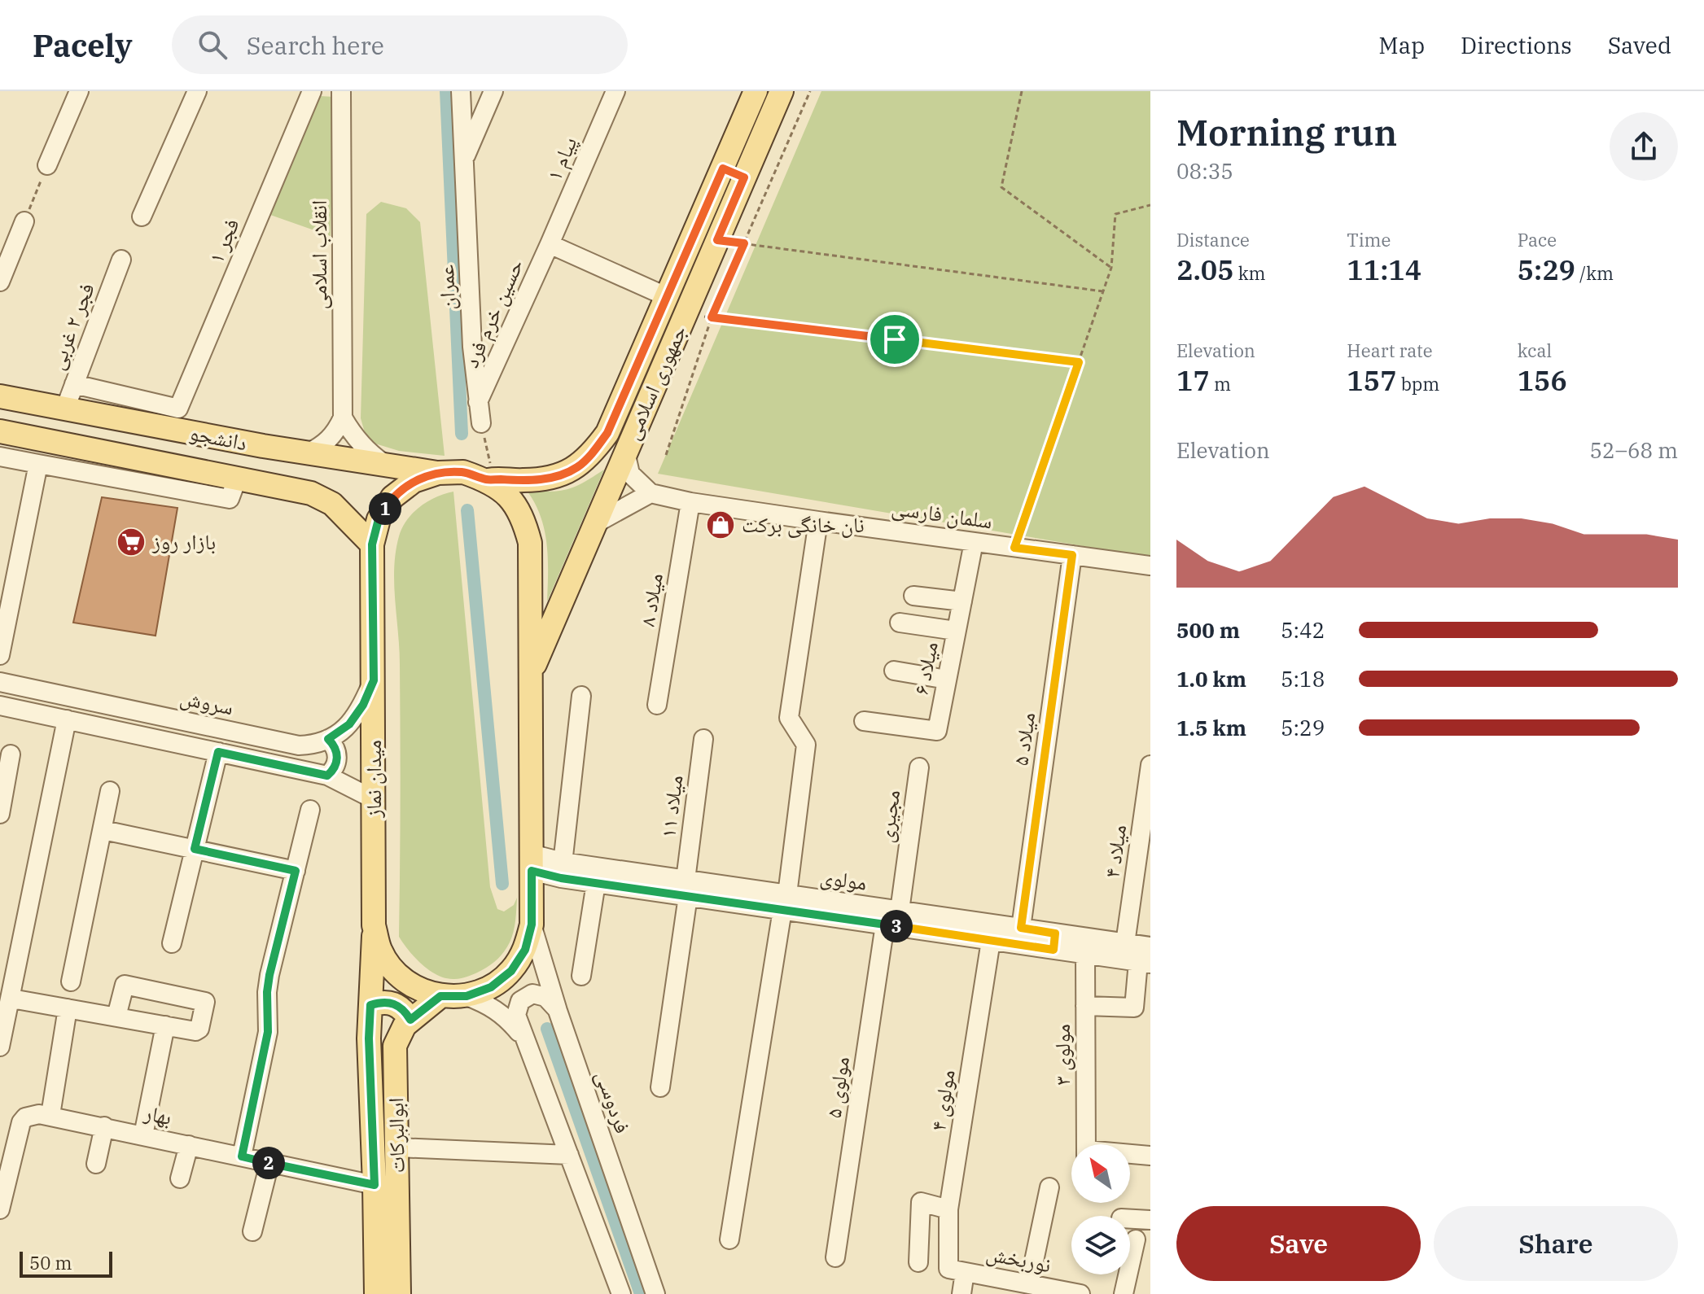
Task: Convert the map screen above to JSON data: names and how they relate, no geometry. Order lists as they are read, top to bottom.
{
  "streets": {
    "main road": [
      "جمهوری اسلامی",
      "دانشجو",
      "میدان نماز",
      "ابوالبرکات"
    ],
    "street": [
      "پیام ۱",
      "فجر ۱",
      "انقلاب اسلامی",
      "عمران",
      "حسین خرم فرد",
      "فجر ۲ غربی",
      "سلمان فارسی",
      "میلاد ۸",
      "میلاد ۶",
      "سروش",
      "میلاد ۵",
      "میلاد ۱۱",
      "مجیری",
      "میلاد ۴",
      "مولوی",
      "مولوی ۳",
      "مولوی ۵",
      "مولوی ۴",
      "فردوسی",
      "بهار",
      "نوربخش"
    ]
  },
  "crossings": [
    ["پیام ۱", "حسین خرم فرد"],
    ["فجر ۱", "فجر ۲ غربی"],
    ["عمران", "حسین خرم فرد"],
    ["فجر ۲ غربی", "دانشجو"],
    ["جمهوری اسلامی", "میدان نماز"],
    ["دانشجو", "میدان نماز"],
    ["سلمان فارسی", "میلاد ۸"],
    ["سلمان فارسی", "میلاد ۶"],
    ["سلمان فارسی", "میلاد ۵"],
    ["سروش", "میدان نماز"],
    ["میلاد ۵", "مولوی"],
    ["میدان نماز", "مولوی"],
    ["میدان نماز", "فردوسی"],
    ["میدان نماز", "ابوالبرکات"],
    ["میلاد ۱۱", "مولوی"],
    ["مجیری", "مولوی"],
    ["میلاد ۴", "مولوی"],
    ["مولوی", "مولوی ۳"],
    ["مولوی", "مولوی ۵"],
    ["مولوی", "مولوی ۴"],
    ["مولوی ۴", "نوربخش"],
    ["بهار", "ابوالبرکات"]
  ],
  "places": {
    "shop": ["نان خانگی برکت"],
    "supermarket": ["بازار روز"]
  },
  "scale_bar": "50 m",
  "north": "top left",
  "page": {
    "header": "Pacely",
    "search": "Search here",
    "nav": ["Map", "Directions", "Saved"],
    "heading": ["Morning run", "08:35"],
    "stats": [
      ["Distance", "2.05 km"],
      ["Time", "11:14"],
      ["Pace", "5:29 /km"],
      ["Elevation", "17 m"],
      ["Heart rate", "157 bpm"],
      ["kcal", "156"]
    ],
    "chart": ["Elevation", "52–68 m"],
    "pins": ["1", "3", "2"],
    "list": [
      {
        "name": "500 m",
        "note": "5:42"
      },
      {
        "name": "1.0 km",
        "note": "5:18"
      },
      {
        "name": "1.5 km",
        "note": "5:29"
      }
    ],
    "buttons": ["Save", "Share"],
    "scale": "50 m"
  }
}
